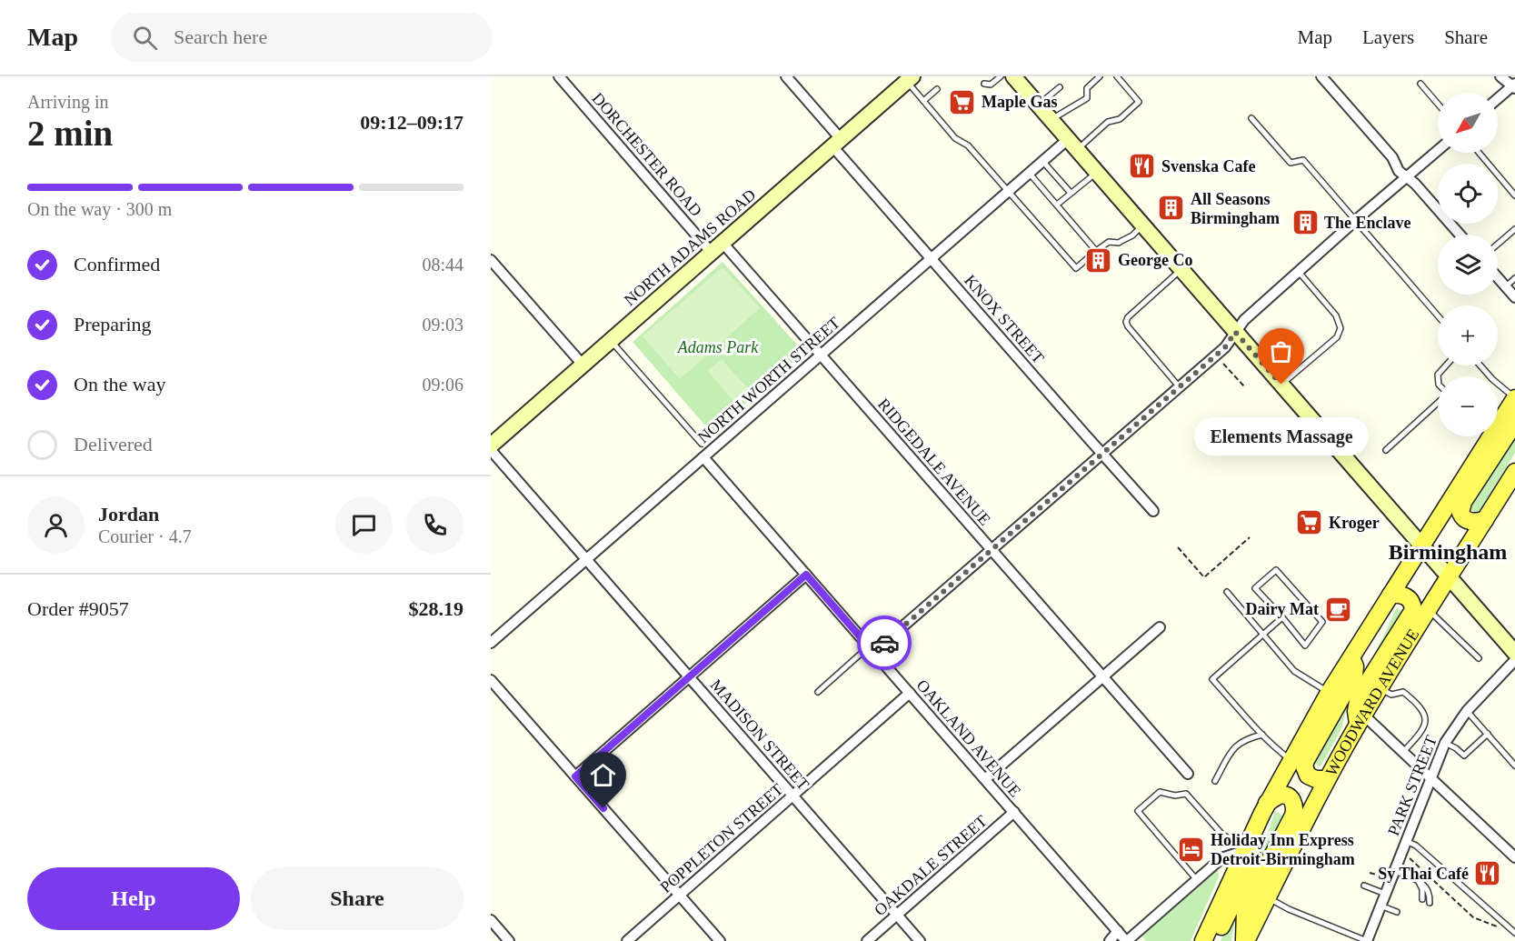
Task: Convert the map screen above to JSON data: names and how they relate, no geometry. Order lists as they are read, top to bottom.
{
  "streets": {
    "main road": ["NORTH ADAMS ROAD", "WOODWARD AVENUE"],
    "street": [
      "DORCHESTER ROAD",
      "KNOX STREET",
      "NORTH WORTH STREET",
      "RIDGEDALE AVENUE",
      "MADISON STREET",
      "OAKLAND AVENUE",
      "PARK STREET",
      "POPPLETON STREET",
      "OAKDALE STREET"
    ]
  },
  "crossings": [
    ["DORCHESTER ROAD", "NORTH ADAMS ROAD"],
    ["DORCHESTER ROAD", "RIDGEDALE AVENUE"],
    ["NORTH ADAMS ROAD", "KNOX STREET"],
    ["NORTH ADAMS ROAD", "RIDGEDALE AVENUE"],
    ["KNOX STREET", "NORTH WORTH STREET"],
    ["NORTH WORTH STREET", "RIDGEDALE AVENUE"],
    ["NORTH WORTH STREET", "MADISON STREET"],
    ["NORTH WORTH STREET", "OAKLAND AVENUE"],
    ["MADISON STREET", "POPPLETON STREET"],
    ["MADISON STREET", "OAKDALE STREET"],
    ["OAKLAND AVENUE", "POPPLETON STREET"],
    ["OAKLAND AVENUE", "OAKDALE STREET"]
  ],
  "districts": ["Birmingham"],
  "parks": ["Adams Park"],
  "places": {
    "supermarket": ["Maple Gas", "Kroger"],
    "restaurant": ["Svenska Cafe", "Sy Thai Café"],
    "building": ["All Seasons Birmingham", "The Enclave", "George Co"],
    "other": ["Elements Massage"],
    "cafe": ["Dairy Mat"],
    "hotel": ["Holiday Inn Express Detroit-Birmingham"]
  },
  "north": "bottom left",
  "page": {
    "header": "Map",
    "search": "Search here",
    "nav": ["Map", "Layers", "Share"],
    "heading": ["2 min", "Arriving in", "09:12–09:17"],
    "panel": [
      "Jordan",
      "Courier · 4.7",
      "Order #9057",
      "$28.19"
    ],
    "map_buttons": ["+", "−"],
    "bar": "On the way · 300 m",
    "list": [
      ["Confirmed", "08:44"],
      ["Preparing", "09:03"],
      ["On the way", "09:06"],
      "Delivered"
    ],
    "bubble": "Elements Massage",
    "buttons": ["Help", "Share"]
  }
}
